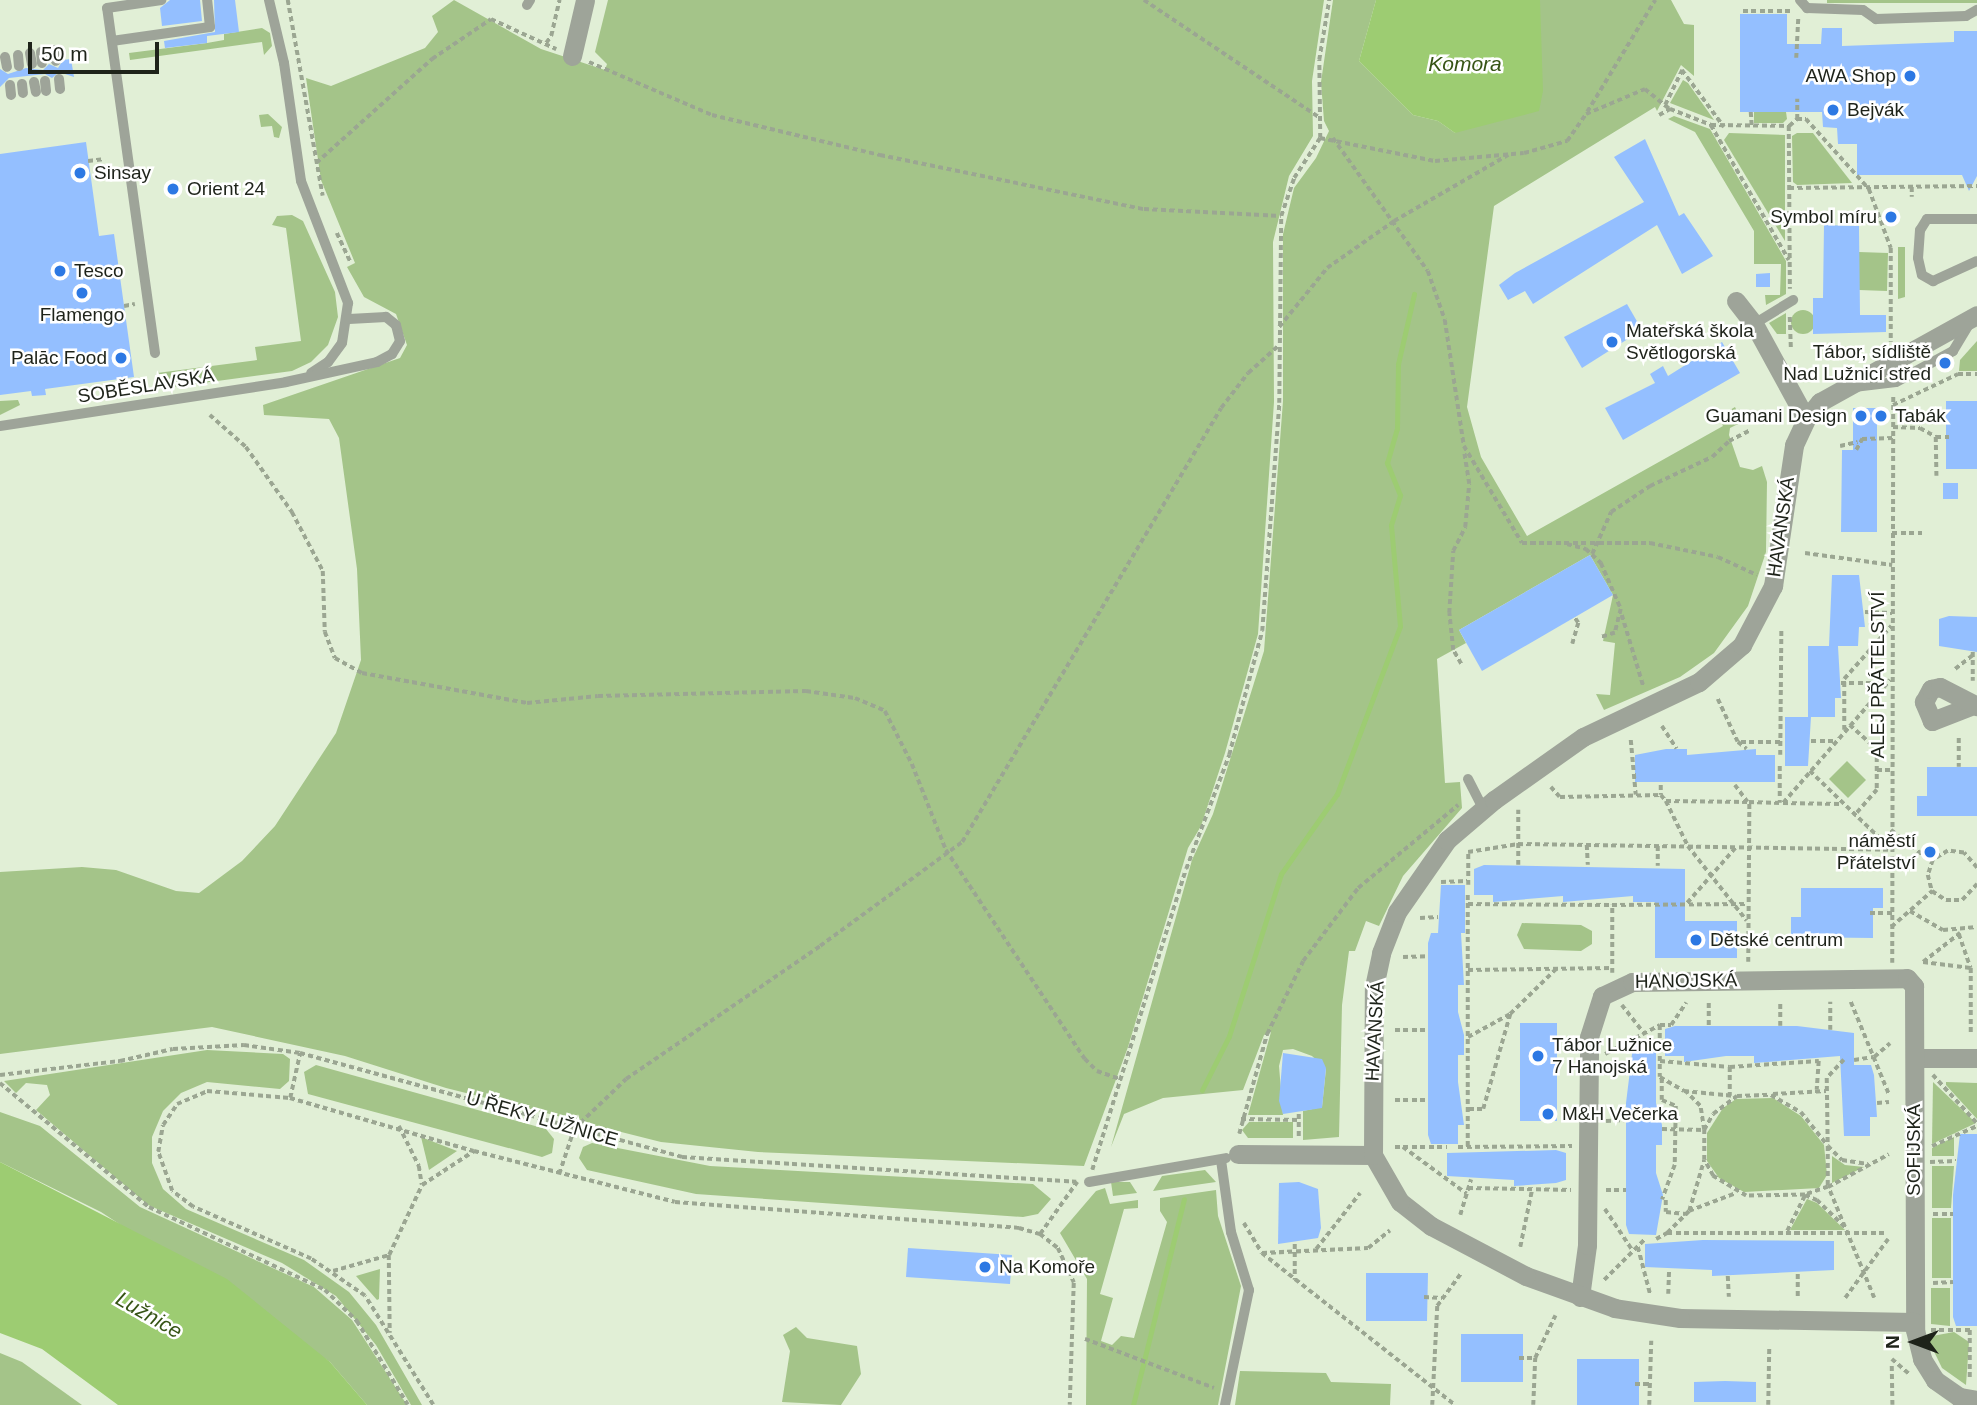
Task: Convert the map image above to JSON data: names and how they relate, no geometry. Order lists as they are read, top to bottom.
{
  "streets": {
    "street": ["HAVANSKÁ", "HANOJSKÁ", "SOFIJSKÁ"],
    "lane": ["SOBĚSLAVSKÁ"],
    "path": ["ALEJ PŘÁTELSTVÍ", "U ŘEKY LUŽNICE"]
  },
  "crossings": [
    ["HAVANSKÁ", "HANOJSKÁ"],
    ["HAVANSKÁ", "SOFIJSKÁ"],
    ["HANOJSKÁ", "SOFIJSKÁ"]
  ],
  "water": ["Komora", "Lužnice"],
  "places": [
    "AWA Shop",
    "Bejvák",
    "Sinsay",
    "Orient 24",
    "Symbol míru",
    "Tesco",
    "Flamengo",
    "Mateřská škola Světlogorská",
    "Palāc Food",
    "Tábor, sídliště Nad Lužnicí střed",
    "Guamani Design",
    "Tabák",
    "náměstí Přátelství",
    "Dětské centrum",
    "Tábor Lužnice 7 Hanojská",
    "M&H Večerka",
    "Na Komoře"
  ],
  "scale_bar": "50 m",
  "north": "left"
}
